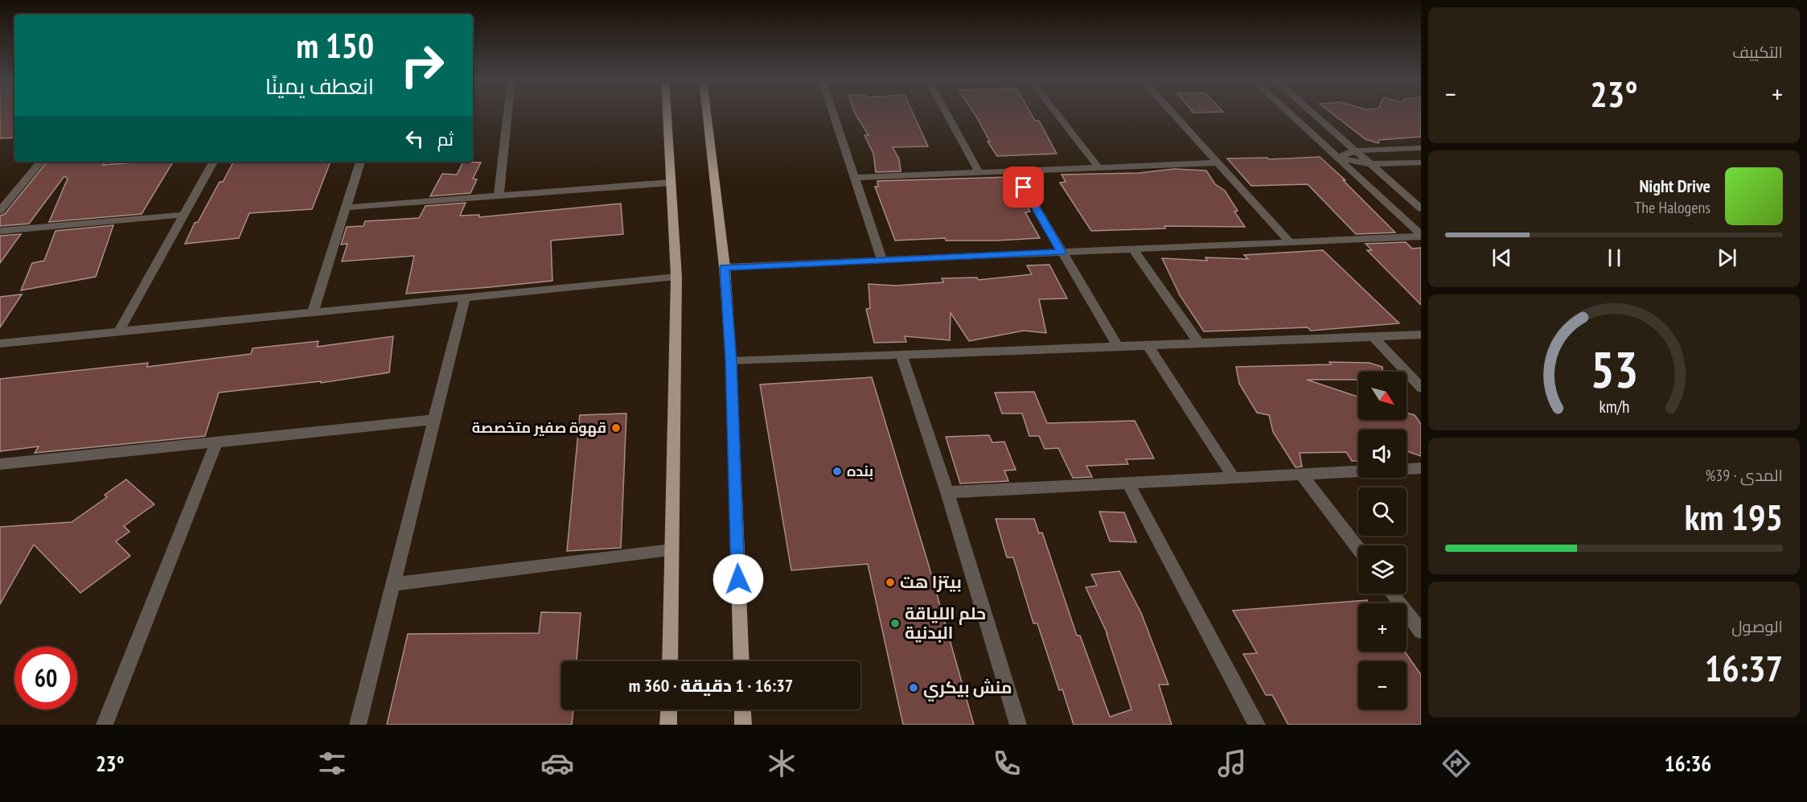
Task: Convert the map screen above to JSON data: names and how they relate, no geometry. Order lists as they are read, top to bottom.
{
  "places": [
    "قهوة صفير متخصصة",
    "بنده",
    "بيتزا هت",
    "حلم اللياقة البدنية",
    "منش بيكري"
  ],
  "north": "bottom right",
  "page": {
    "tile": [
      "التكييف",
      ["المدى · 39%", "195 km"],
      ["الوصول", "16:37"]
    ],
    "turn": ["150 m", "انعطف يمينًا"],
    "heat": ["−", "23°", "+"],
    "then": "ثم",
    "song": ["Night Drive", "The Halogens"],
    "map_buttons": ["+", "−"],
    "limit": "60",
    "trip": "16:37 · 1 دقيقة · 360 m",
    "tabs": ["16:36", "23°"],
    "gauge": ["53", "km/h"]
  }
}
